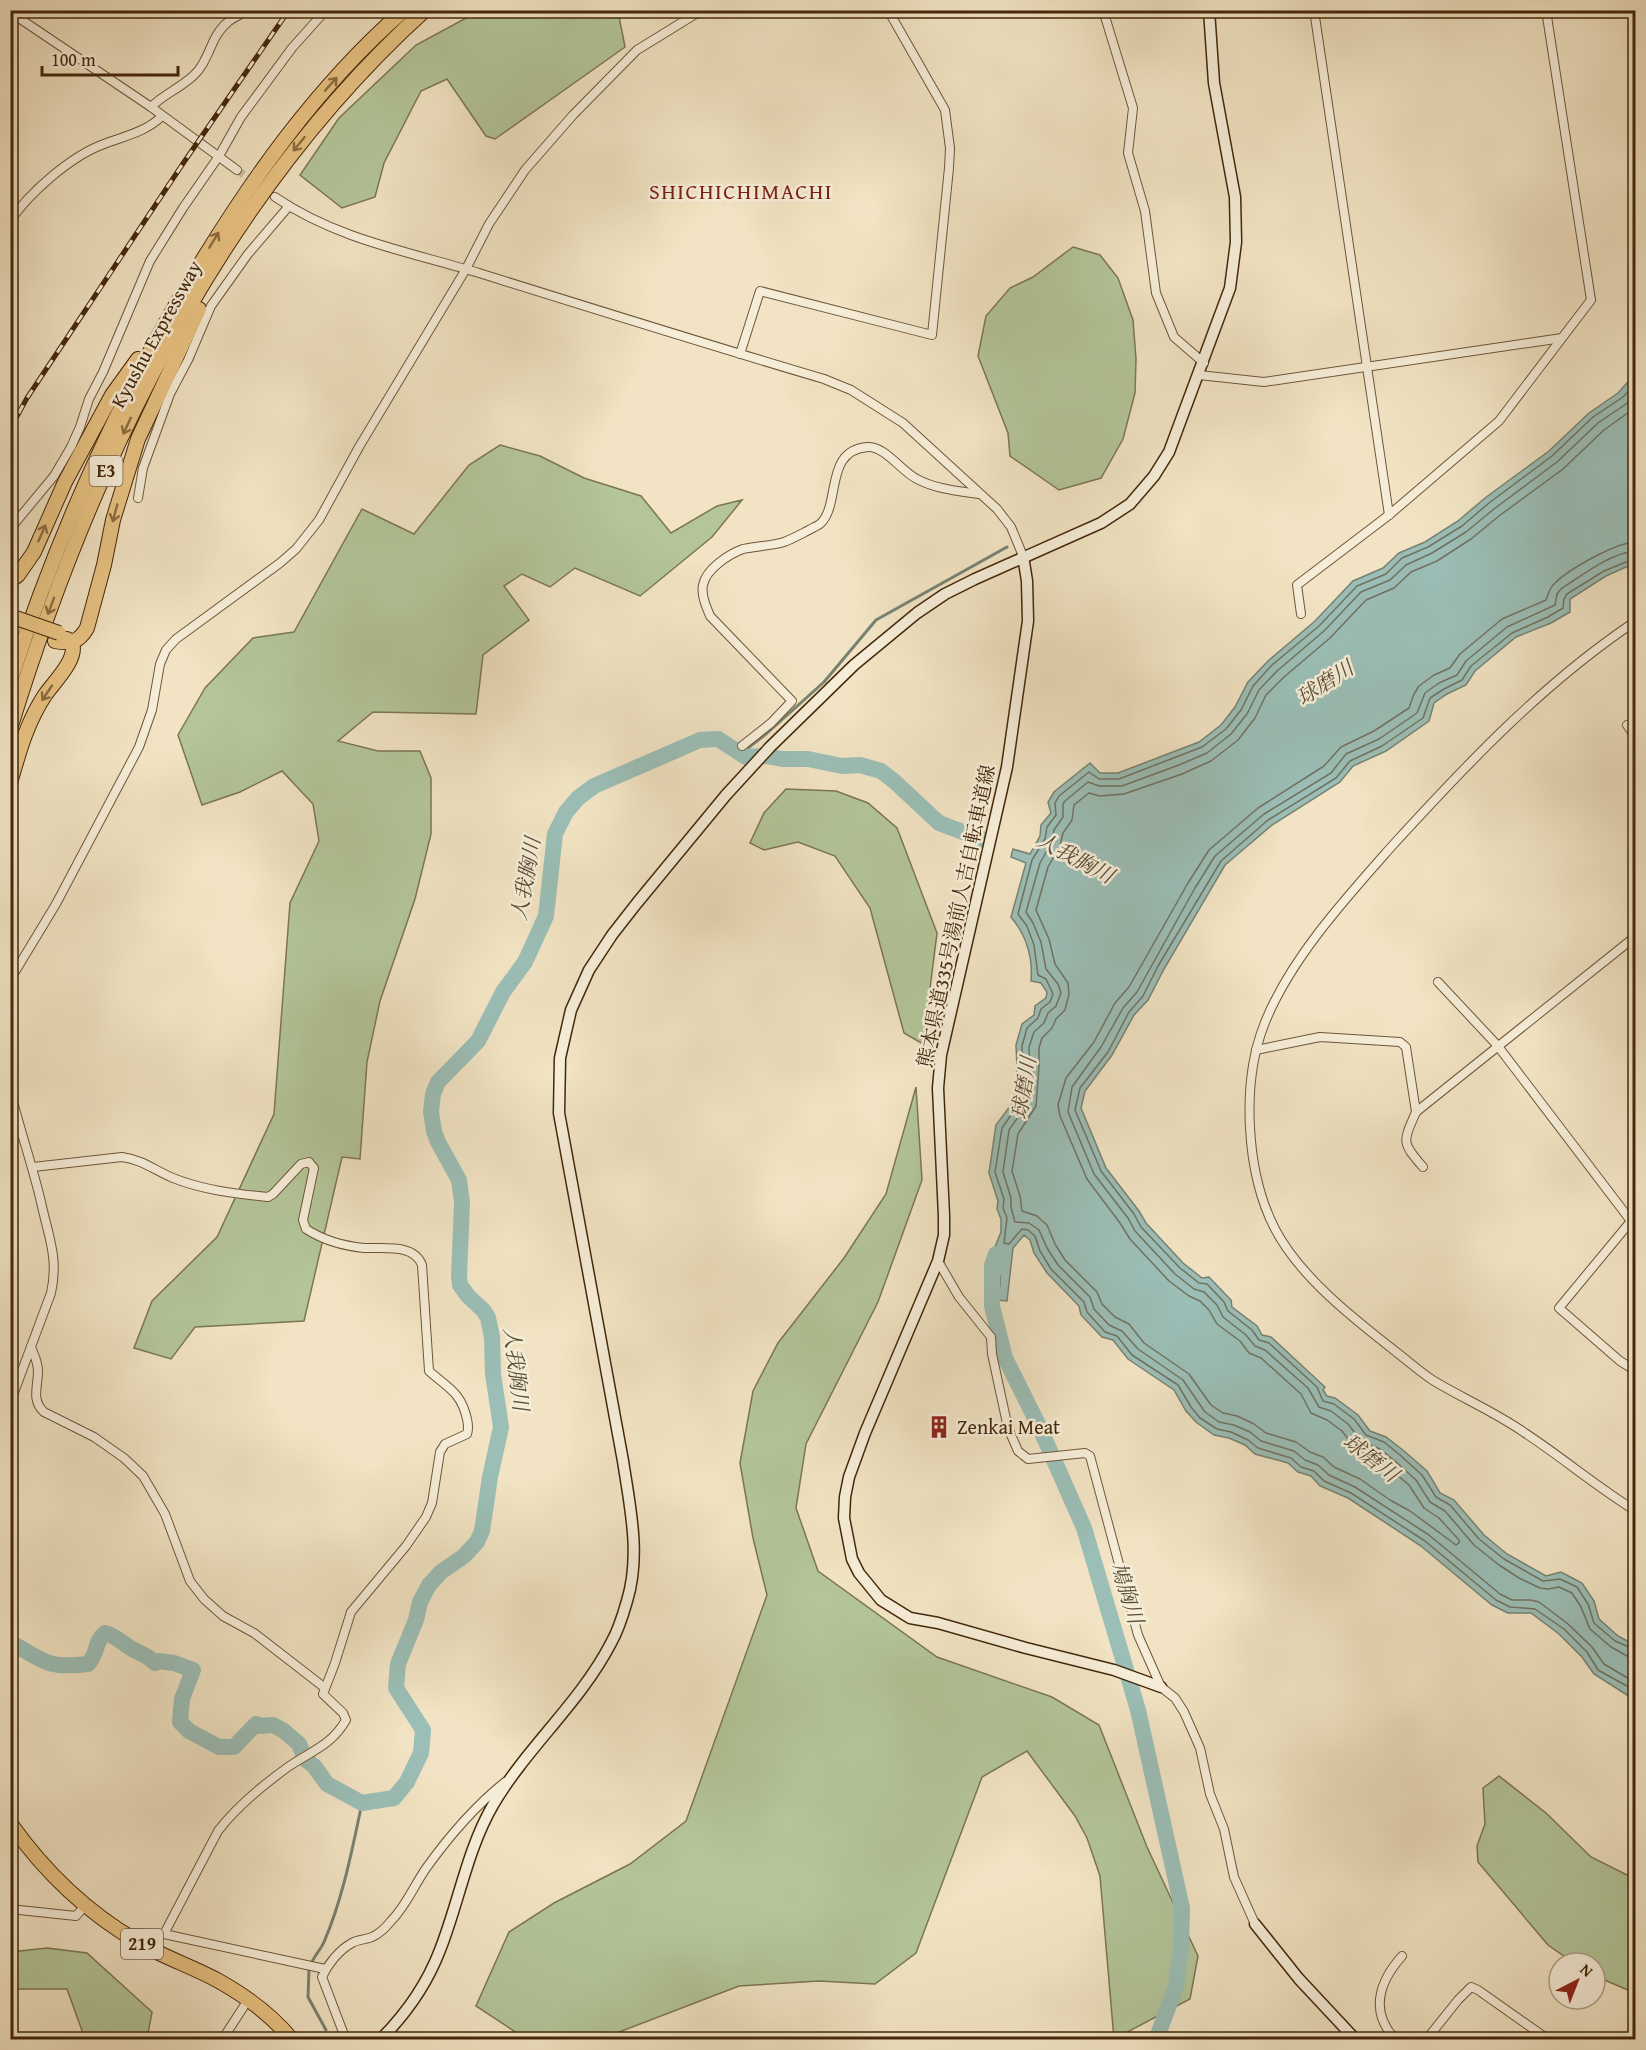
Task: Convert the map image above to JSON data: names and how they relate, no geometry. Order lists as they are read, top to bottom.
{
  "streets": {
    "highway": ["Kyushu Expressway", "E3", "219"],
    "main road": ["熊本県道335号湯前人吉自転車道線"]
  },
  "districts": ["SHICHICHIMACHI"],
  "water": ["球磨川", "人我胸川", "鳩胸川"],
  "places": {
    "building": ["Zenkai Meat"]
  },
  "scale_bar": "100 m",
  "north": "top right"
}
